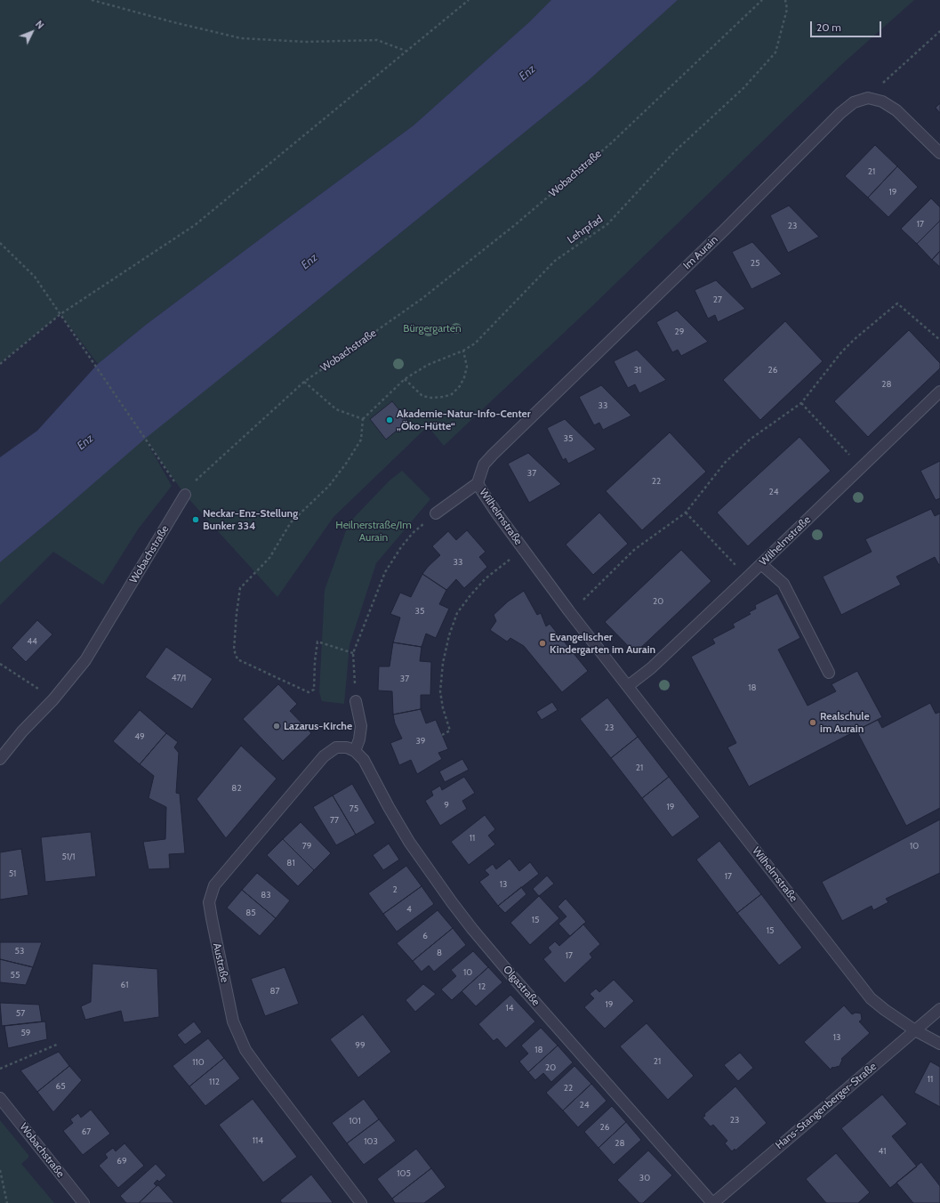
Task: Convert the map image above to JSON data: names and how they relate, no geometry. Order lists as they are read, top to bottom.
{
  "streets": {
    "street": [
      "Wobachstraße",
      "Im Aurain",
      "Wilhelmstraße",
      "Austraße",
      "Olgastraße",
      "Hans-Stangenberger-Straße"
    ],
    "path": ["Lehrpfad"]
  },
  "crossings": [
    ["Im Aurain", "Wilhelmstraße"],
    ["Wilhelmstraße", "Hans-Stangenberger-Straße"],
    ["Austraße", "Olgastraße"],
    ["Olgastraße", "Hans-Stangenberger-Straße"]
  ],
  "water": ["Enz"],
  "parks": ["Bürgergarten", "Heilnerstraße/Im Aurain"],
  "places": [
    "Akademie-Natur-Info-Center „Öko-Hütte“",
    "Neckar-Enz-Stellung Bunker 334",
    "Evangelischer Kindergarten im Aurain",
    "Realschule im Aurain",
    "Lazarus-Kirche"
  ],
  "house_numbers": [
    "21",
    "19",
    "17",
    "23",
    "25",
    "27",
    "29",
    "31",
    "26",
    "28",
    "33",
    "35",
    "37",
    "22",
    "24",
    "33",
    "20",
    "35",
    "44",
    "47/1",
    "37",
    "18",
    "23",
    "49",
    "39",
    "21",
    "82",
    "9",
    "19",
    "75",
    "77",
    "11",
    "79",
    "10",
    "51/1",
    "81",
    "51",
    "17",
    "13",
    "2",
    "83",
    "4",
    "85",
    "15",
    "15",
    "6",
    "53",
    "8",
    "17",
    "10",
    "55",
    "61",
    "12",
    "87",
    "19",
    "14",
    "57",
    "59",
    "13",
    "99",
    "18",
    "21",
    "110",
    "20",
    "11",
    "112",
    "65",
    "22",
    "24",
    "23",
    "101",
    "26",
    "67",
    "114",
    "103",
    "28",
    "41",
    "69",
    "105",
    "30"
  ],
  "scale_bar": "20 m",
  "north": "top right"
}
